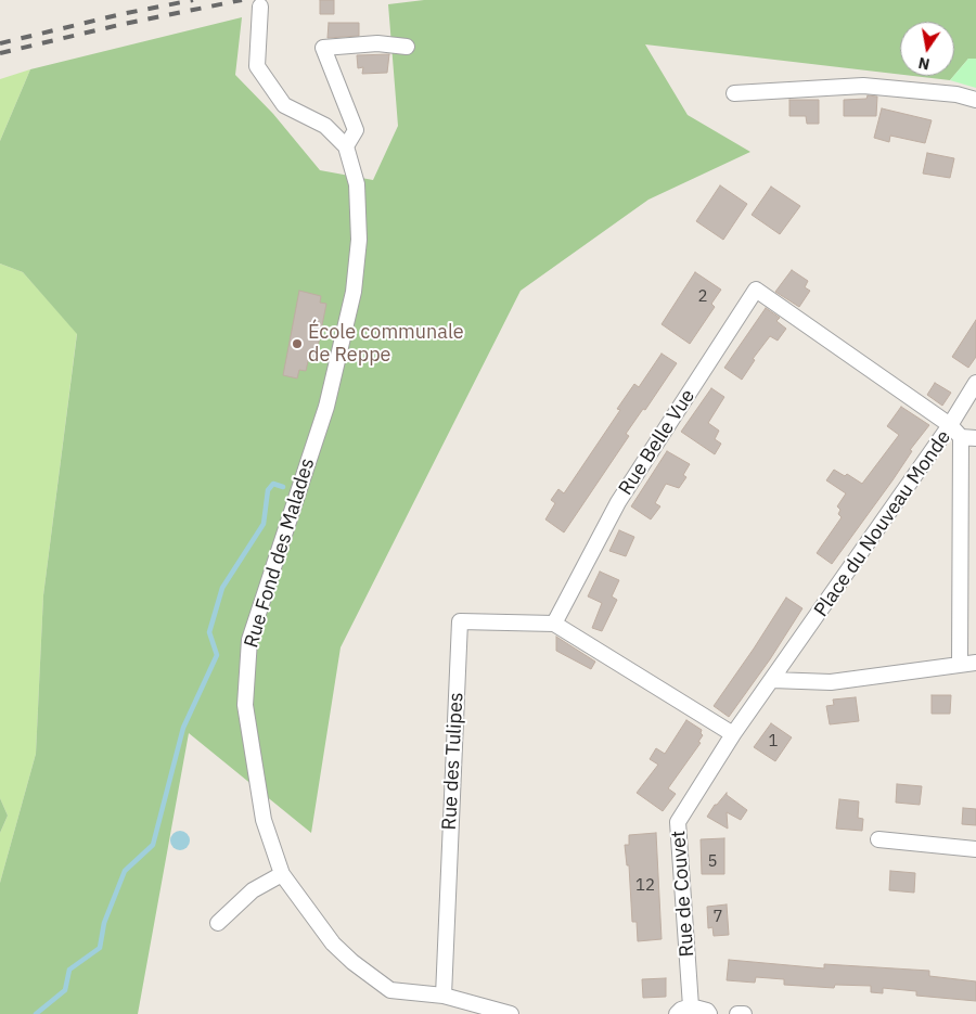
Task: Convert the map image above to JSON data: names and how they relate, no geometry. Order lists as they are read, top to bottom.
{
  "streets": {
    "street": [
      "Rue Belle Vue",
      "Place du Nouveau Monde",
      "Rue Fond des Malades",
      "Rue des Tulipes",
      "Rue de Couvet"
    ]
  },
  "crossings": [
    ["Rue Belle Vue", "Place du Nouveau Monde"],
    ["Rue Belle Vue", "Rue des Tulipes"],
    ["Place du Nouveau Monde", "Rue de Couvet"],
    ["Rue Fond des Malades", "Rue des Tulipes"]
  ],
  "places": ["École communale de Reppe"],
  "house_numbers": [
    "2",
    "1",
    "5",
    "12",
    "7"
  ],
  "north": "bottom"
}
